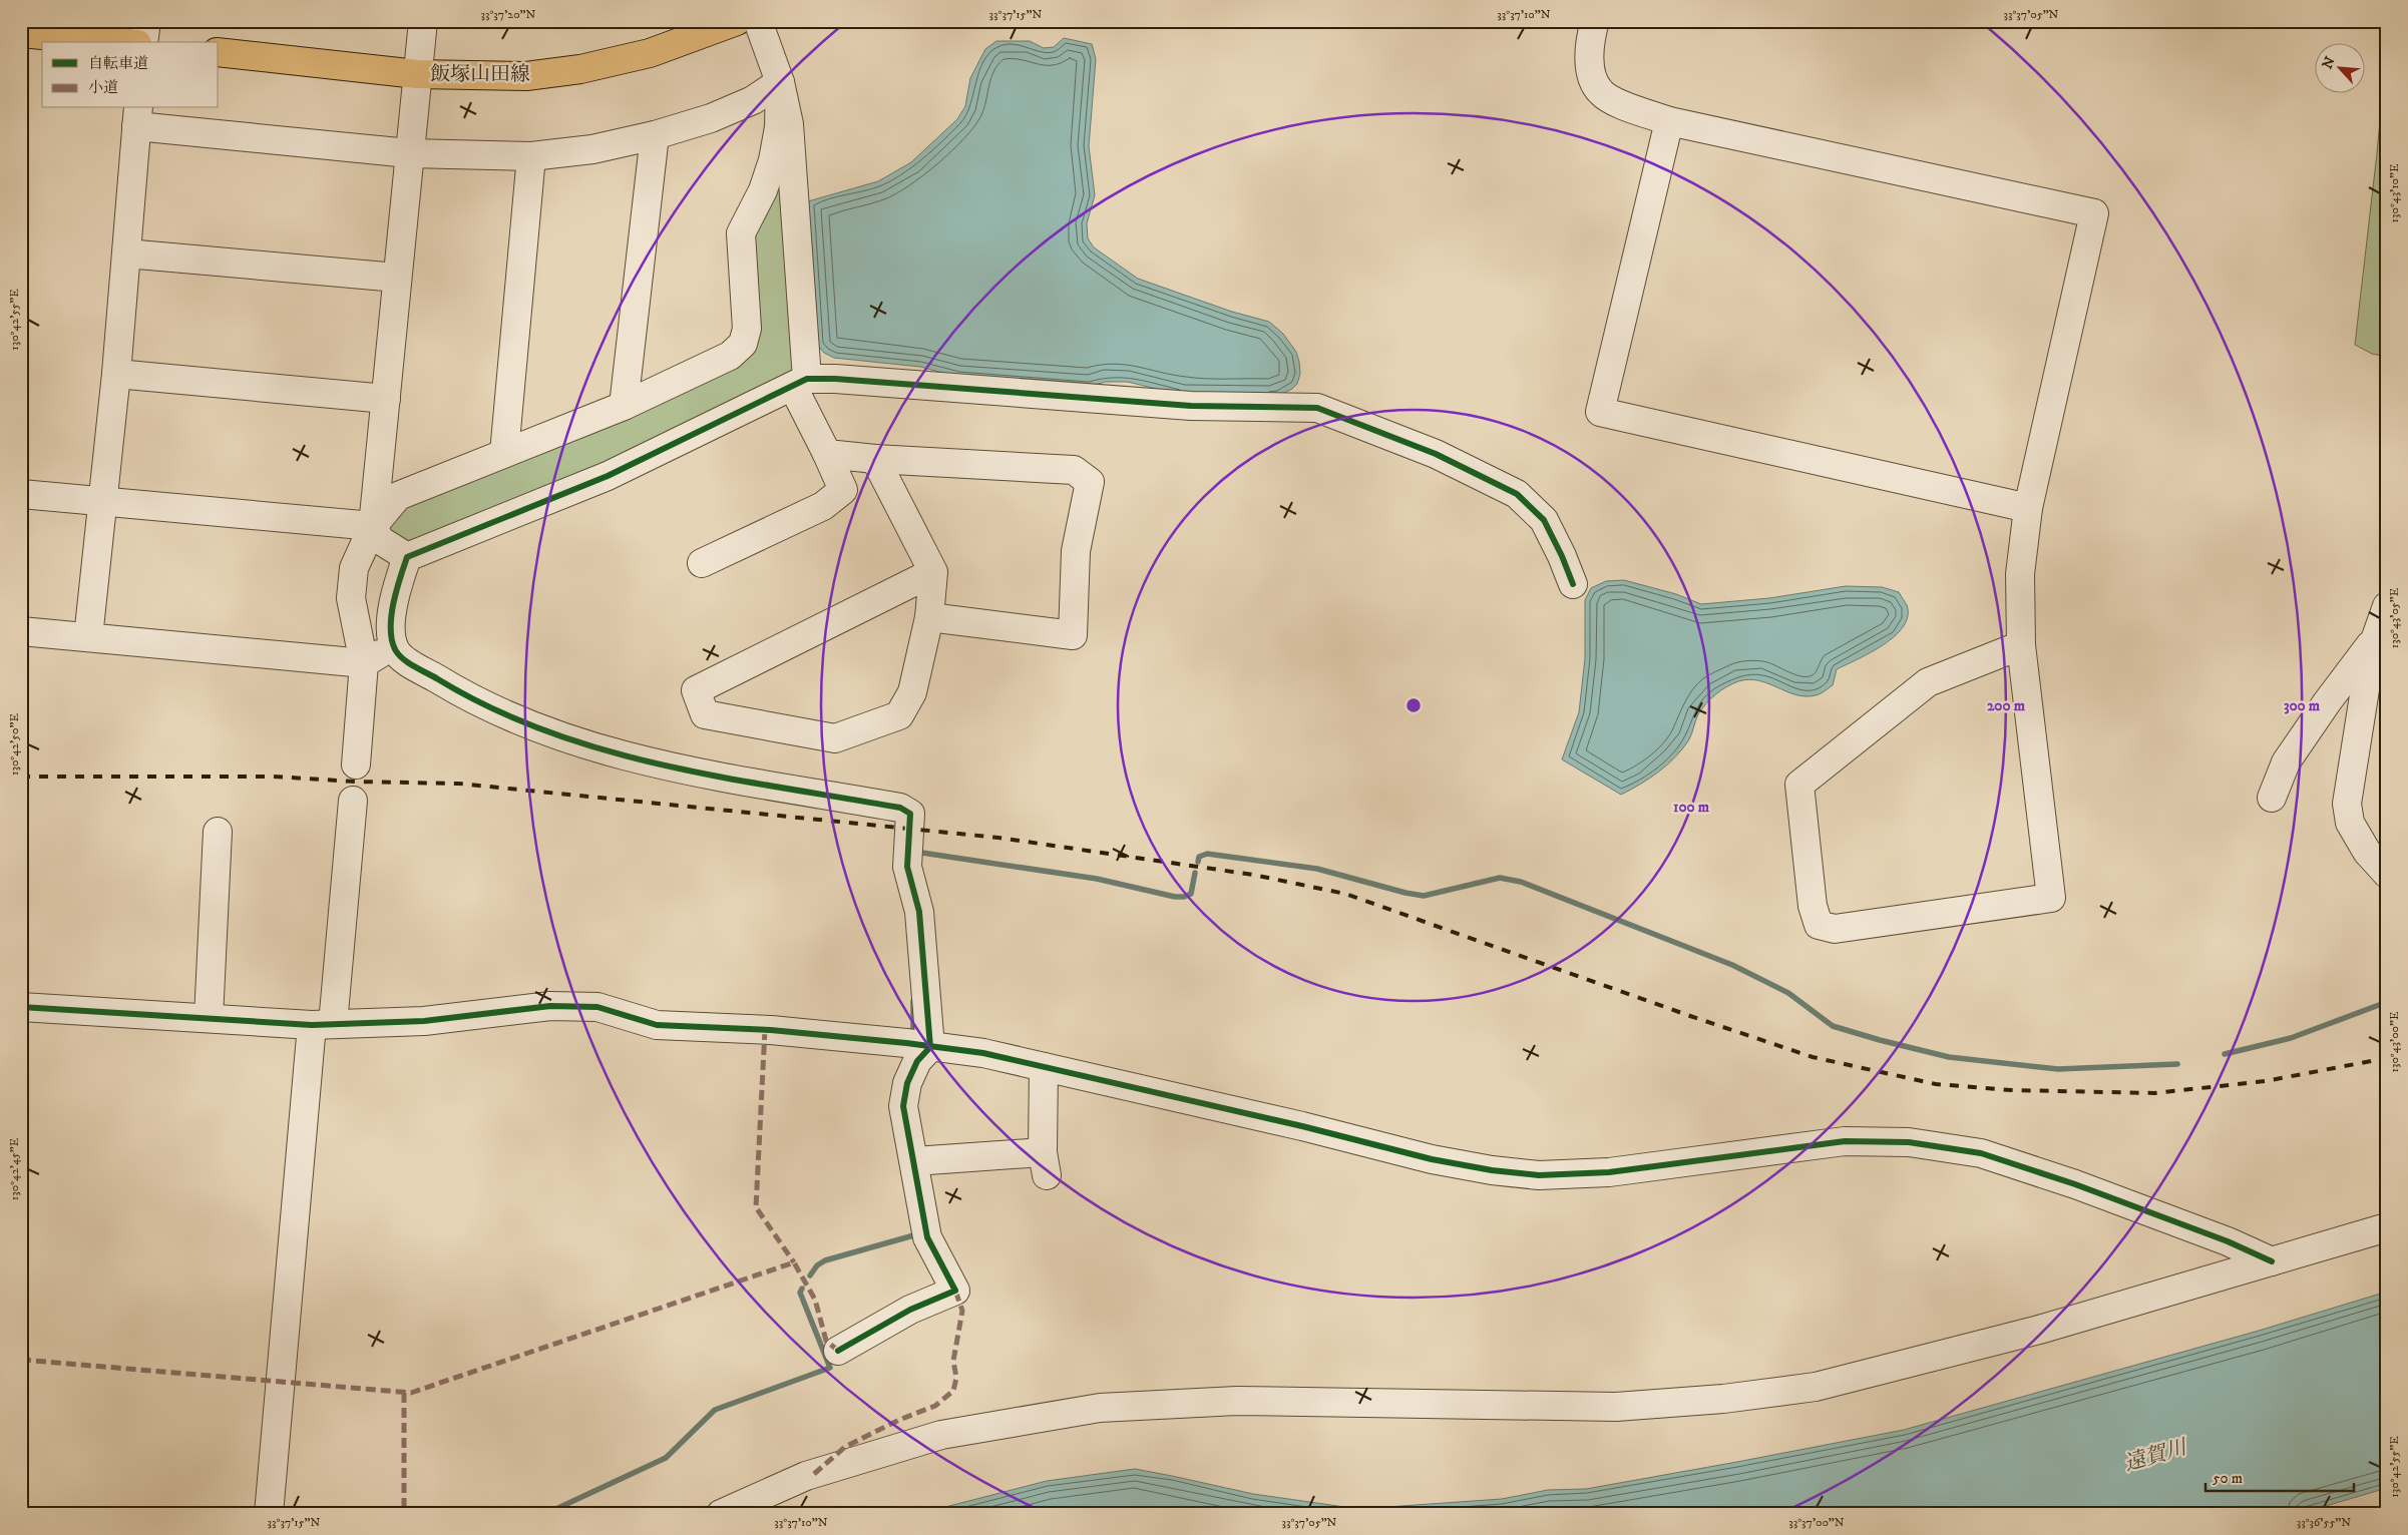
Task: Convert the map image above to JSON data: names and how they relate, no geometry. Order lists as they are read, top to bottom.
{
  "streets": {
    "main road": ["飯塚山田線"]
  },
  "water": ["遠賀川"],
  "legend": ["自転車道", "小道"],
  "scale_bar": "50 m",
  "north": "top left",
  "coordinates": [
    "33°37'20\"N",
    "33°37'15\"N",
    "33°37'10\"N",
    "33°37'05\"N",
    "130°43'10\"E",
    "130°42'55\"E",
    "130°43'05\"E",
    "130°42'50\"E",
    "130°43'00\"E",
    "130°42'45\"E",
    "33°37'00\"N",
    "33°36'55\"N"
  ],
  "rings": ["200 m", "300 m", "100 m"]
}
